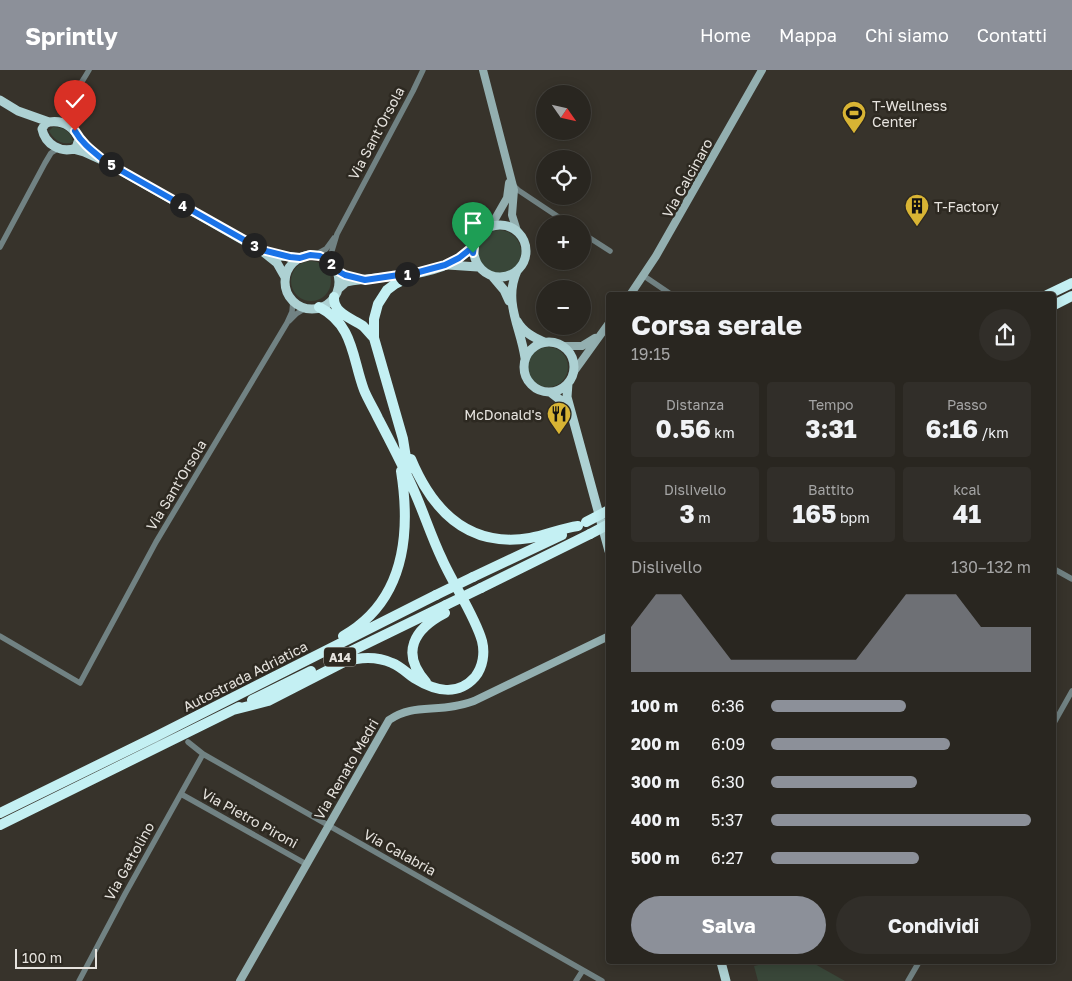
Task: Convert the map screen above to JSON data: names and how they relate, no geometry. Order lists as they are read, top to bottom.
{
  "streets": {
    "highway": ["A14", "Autostrada Adriatica"],
    "main road": ["Via Calcinaro", "Via Renato Medri"],
    "street": [
      "Via Sant'Orsola",
      "Via Pietro Pironi",
      "Via Calabria",
      "Via Gattolino"
    ]
  },
  "crossings": [
    ["Via Renato Medri", "Via Pietro Pironi"],
    ["Via Renato Medri", "Via Calabria"],
    ["Via Pietro Pironi", "Via Gattolino"],
    ["Via Calabria", "Via Gattolino"]
  ],
  "places": {
    "sports": ["T-Wellness Center"],
    "building": ["T-Factory"],
    "restaurant": ["McDonald's"]
  },
  "scale_bar": "100 m",
  "north": "bottom right",
  "page": {
    "header": "Sprintly",
    "nav": [
      "Home",
      "Mappa",
      "Chi siamo",
      "Contatti"
    ],
    "map_buttons": ["+", "−"],
    "pins": [
      "5",
      "4",
      "3",
      "2",
      "1"
    ],
    "heading": ["Corsa serale", "19:15"],
    "stats": [
      ["Distanza", "0.56 km"],
      ["Tempo", "3:31"],
      ["Passo", "6:16 /km"],
      ["Dislivello", "3 m"],
      ["Battito", "165 bpm"],
      ["kcal", "41"]
    ],
    "chart": ["Dislivello", "130–132 m"],
    "list": [
      {
        "name": "100 m",
        "note": "6:36"
      },
      {
        "name": "200 m",
        "note": "6:09"
      },
      {
        "name": "300 m",
        "note": "6:30"
      },
      {
        "name": "400 m",
        "note": "5:37"
      },
      {
        "name": "500 m",
        "note": "6:27"
      }
    ],
    "buttons": ["Salva", "Condividi"],
    "scale": "100 m"
  }
}
